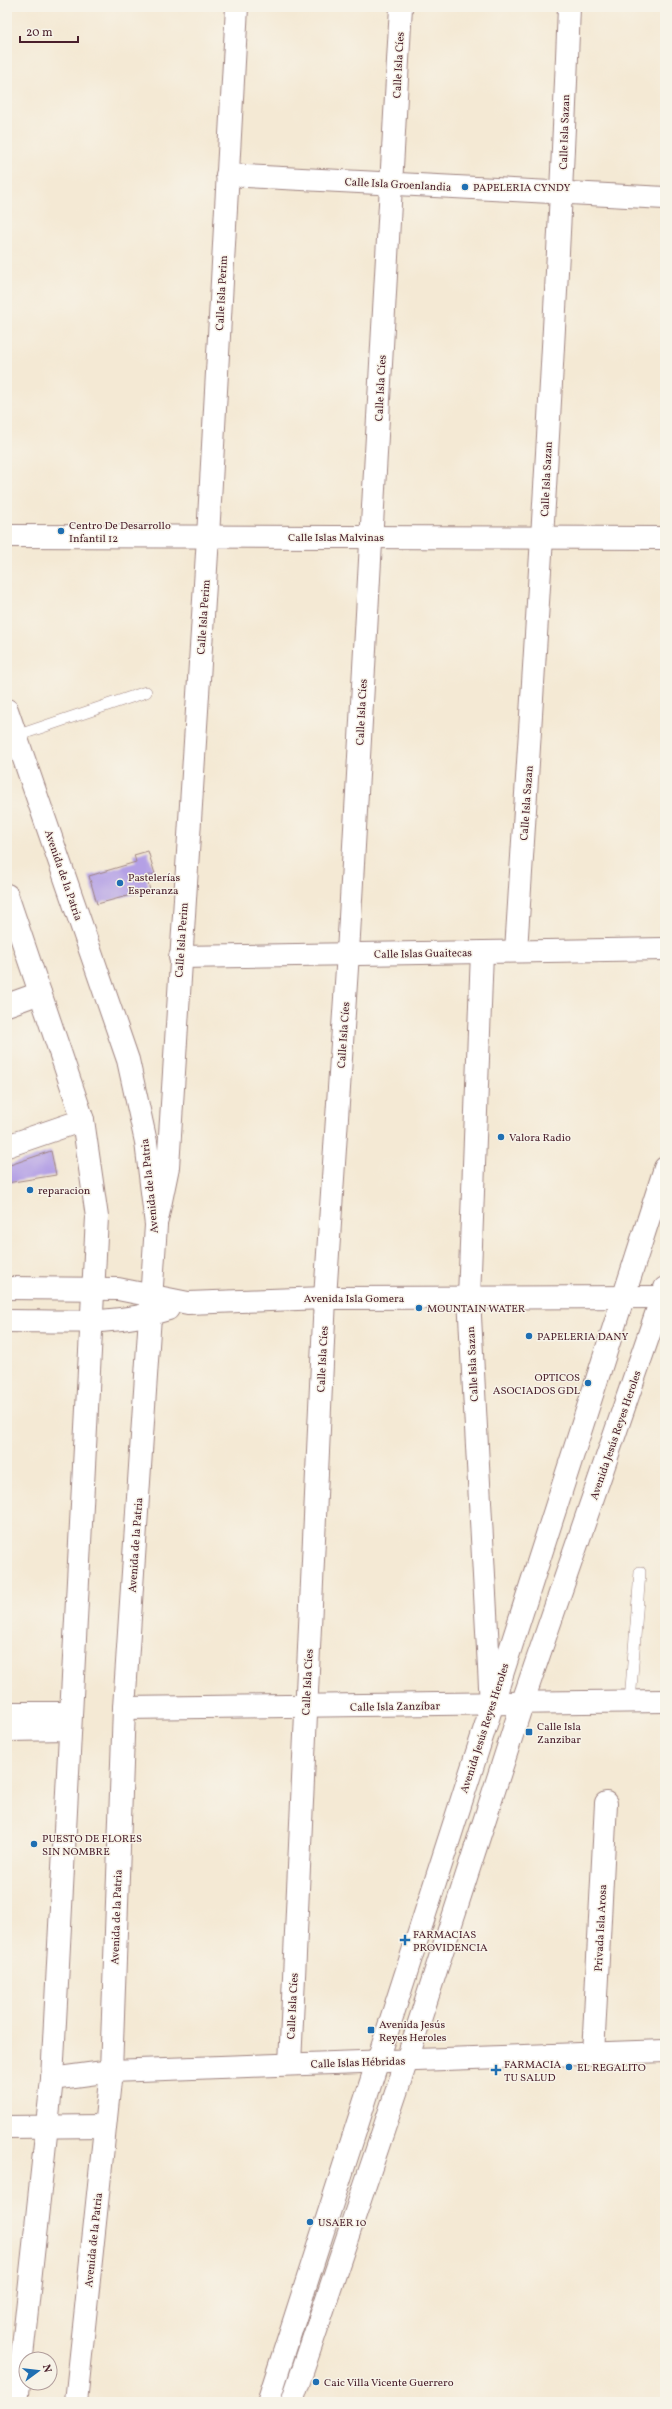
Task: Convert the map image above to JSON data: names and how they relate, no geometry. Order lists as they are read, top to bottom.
{
  "streets": {
    "street": [
      "Calle Isla Cíes",
      "Calle Isla Sazan",
      "Calle Isla Groenlandia",
      "Calle Isla Perim",
      "Calle Islas Malvinas",
      "Avenida de la Patria",
      "Calle Islas Guaitecas",
      "Avenida Isla Gomera",
      "Avenida Jesús Reyes Heroles",
      "Calle Isla Zanzíbar",
      "Privada Isla Arosa",
      "Calle Islas Hébridas"
    ]
  },
  "crossings": [
    ["Calle Isla Cíes", "Calle Isla Groenlandia"],
    ["Calle Isla Cíes", "Calle Islas Malvinas"],
    ["Calle Isla Cíes", "Calle Islas Guaitecas"],
    ["Calle Isla Cíes", "Avenida Isla Gomera"],
    ["Calle Isla Cíes", "Calle Isla Zanzíbar"],
    ["Calle Isla Cíes", "Calle Islas Hébridas"],
    ["Calle Isla Sazan", "Calle Isla Groenlandia"],
    ["Calle Isla Sazan", "Calle Islas Malvinas"],
    ["Calle Isla Sazan", "Calle Islas Guaitecas"],
    ["Calle Isla Sazan", "Avenida Isla Gomera"],
    ["Calle Isla Sazan", "Avenida Jesús Reyes Heroles"],
    ["Calle Isla Sazan", "Calle Isla Zanzíbar"],
    ["Calle Isla Groenlandia", "Calle Isla Perim"],
    ["Calle Isla Perim", "Calle Islas Malvinas"],
    ["Calle Isla Perim", "Avenida de la Patria"],
    ["Calle Isla Perim", "Calle Islas Guaitecas"],
    ["Avenida de la Patria", "Avenida Isla Gomera"],
    ["Avenida de la Patria", "Calle Isla Zanzíbar"],
    ["Avenida de la Patria", "Calle Islas Hébridas"],
    ["Avenida Isla Gomera", "Avenida Jesús Reyes Heroles"],
    ["Avenida Jesús Reyes Heroles", "Calle Isla Zanzíbar"],
    ["Avenida Jesús Reyes Heroles", "Calle Islas Hébridas"],
    ["Privada Isla Arosa", "Calle Islas Hébridas"]
  ],
  "places": {
    "other": [
      "PAPELERIA CYNDY",
      "Centro De Desarrollo Infantil 12",
      "Pastelerías Esperanza",
      "Valora Radio",
      "reparacion",
      "MOUNTAIN WATER",
      "PAPELERIA DANY",
      "OPTICOS ASOCIADOS GDL",
      "PUESTO DE FLORES SIN NOMBRE",
      "EL REGALITO",
      "USAER 10",
      "Caic Villa Vicente Guerrero"
    ],
    "transit": ["Calle Isla Zanzibar", "Avenida Jesús Reyes Heroles"],
    "health": ["FARMACIAS PROVIDENCIA", "FARMACIA TU SALUD"]
  },
  "scale_bar": "20 m",
  "north": "right"
}
